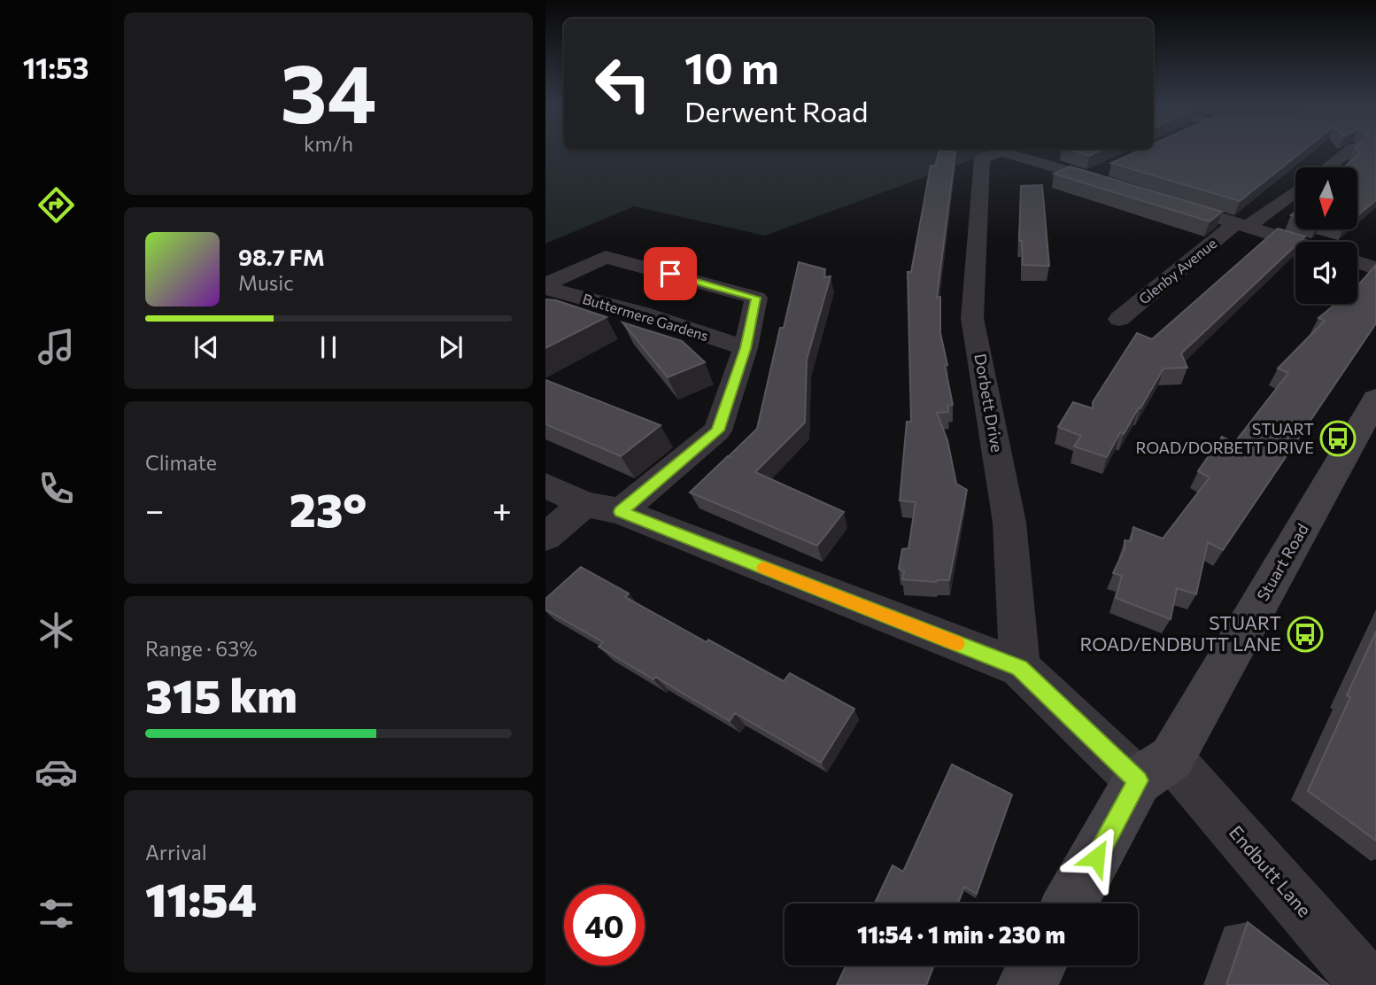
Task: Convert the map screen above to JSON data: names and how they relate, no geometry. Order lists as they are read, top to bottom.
{
  "streets": {
    "street": [
      "Glenby Avenue",
      "Buttermere Gardens",
      "Dorbett Drive",
      "Stuart Road",
      "Endbutt Lane"
    ]
  },
  "crossings": [
    ["Dorbett Drive", "Endbutt Lane"],
    ["Stuart Road", "Endbutt Lane"]
  ],
  "places": {
    "bus stop": ["STUART ROAD/DORBETT DRIVE", "STUART ROAD/ENDBUTT LANE"]
  },
  "north": "bottom",
  "page": {
    "tabs": "11:53",
    "tile": [
      ["34", "km/h"],
      "Climate",
      ["Range · 63%", "315 km"],
      ["Arrival", "11:54"]
    ],
    "turn": ["10 m", "Derwent Road"],
    "song": ["98.7 FM", "Music"],
    "heat": ["−", "23°", "+"],
    "limit": "40",
    "trip": "11:54 · 1 min · 230 m"
  }
}
